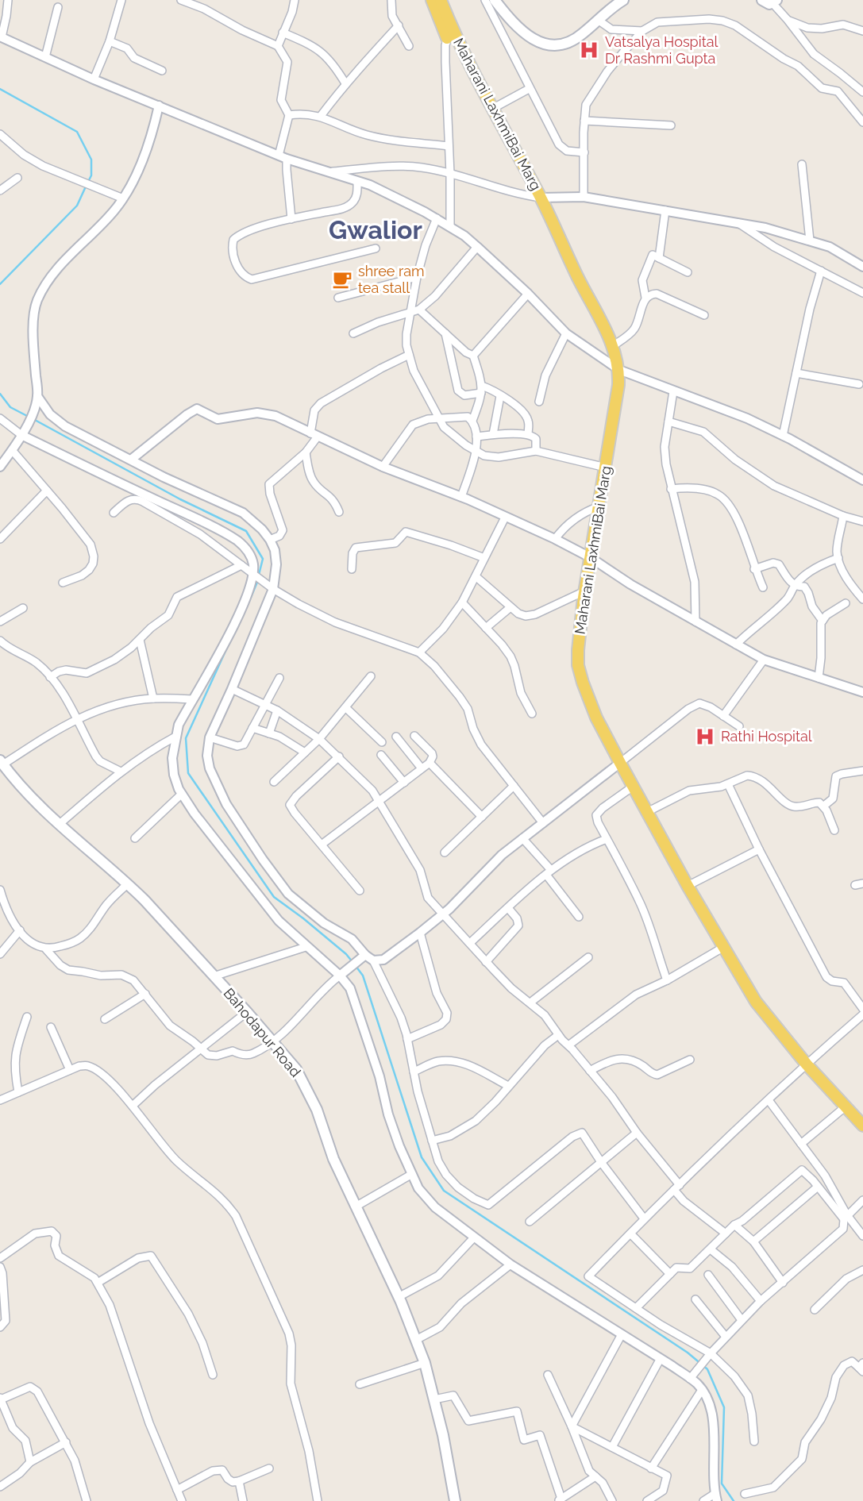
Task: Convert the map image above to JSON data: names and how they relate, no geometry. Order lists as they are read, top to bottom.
{
  "streets": {
    "main road": ["Maharani LaxhmiBai Marg", "Bahodapur Road"]
  },
  "districts": ["Gwalior"],
  "places": {
    "hospital": ["Vatsalya Hospital Dr Rashmi Gupta", "Rathi Hospital"],
    "cafe": ["shree ram tea stall"]
  }
}
